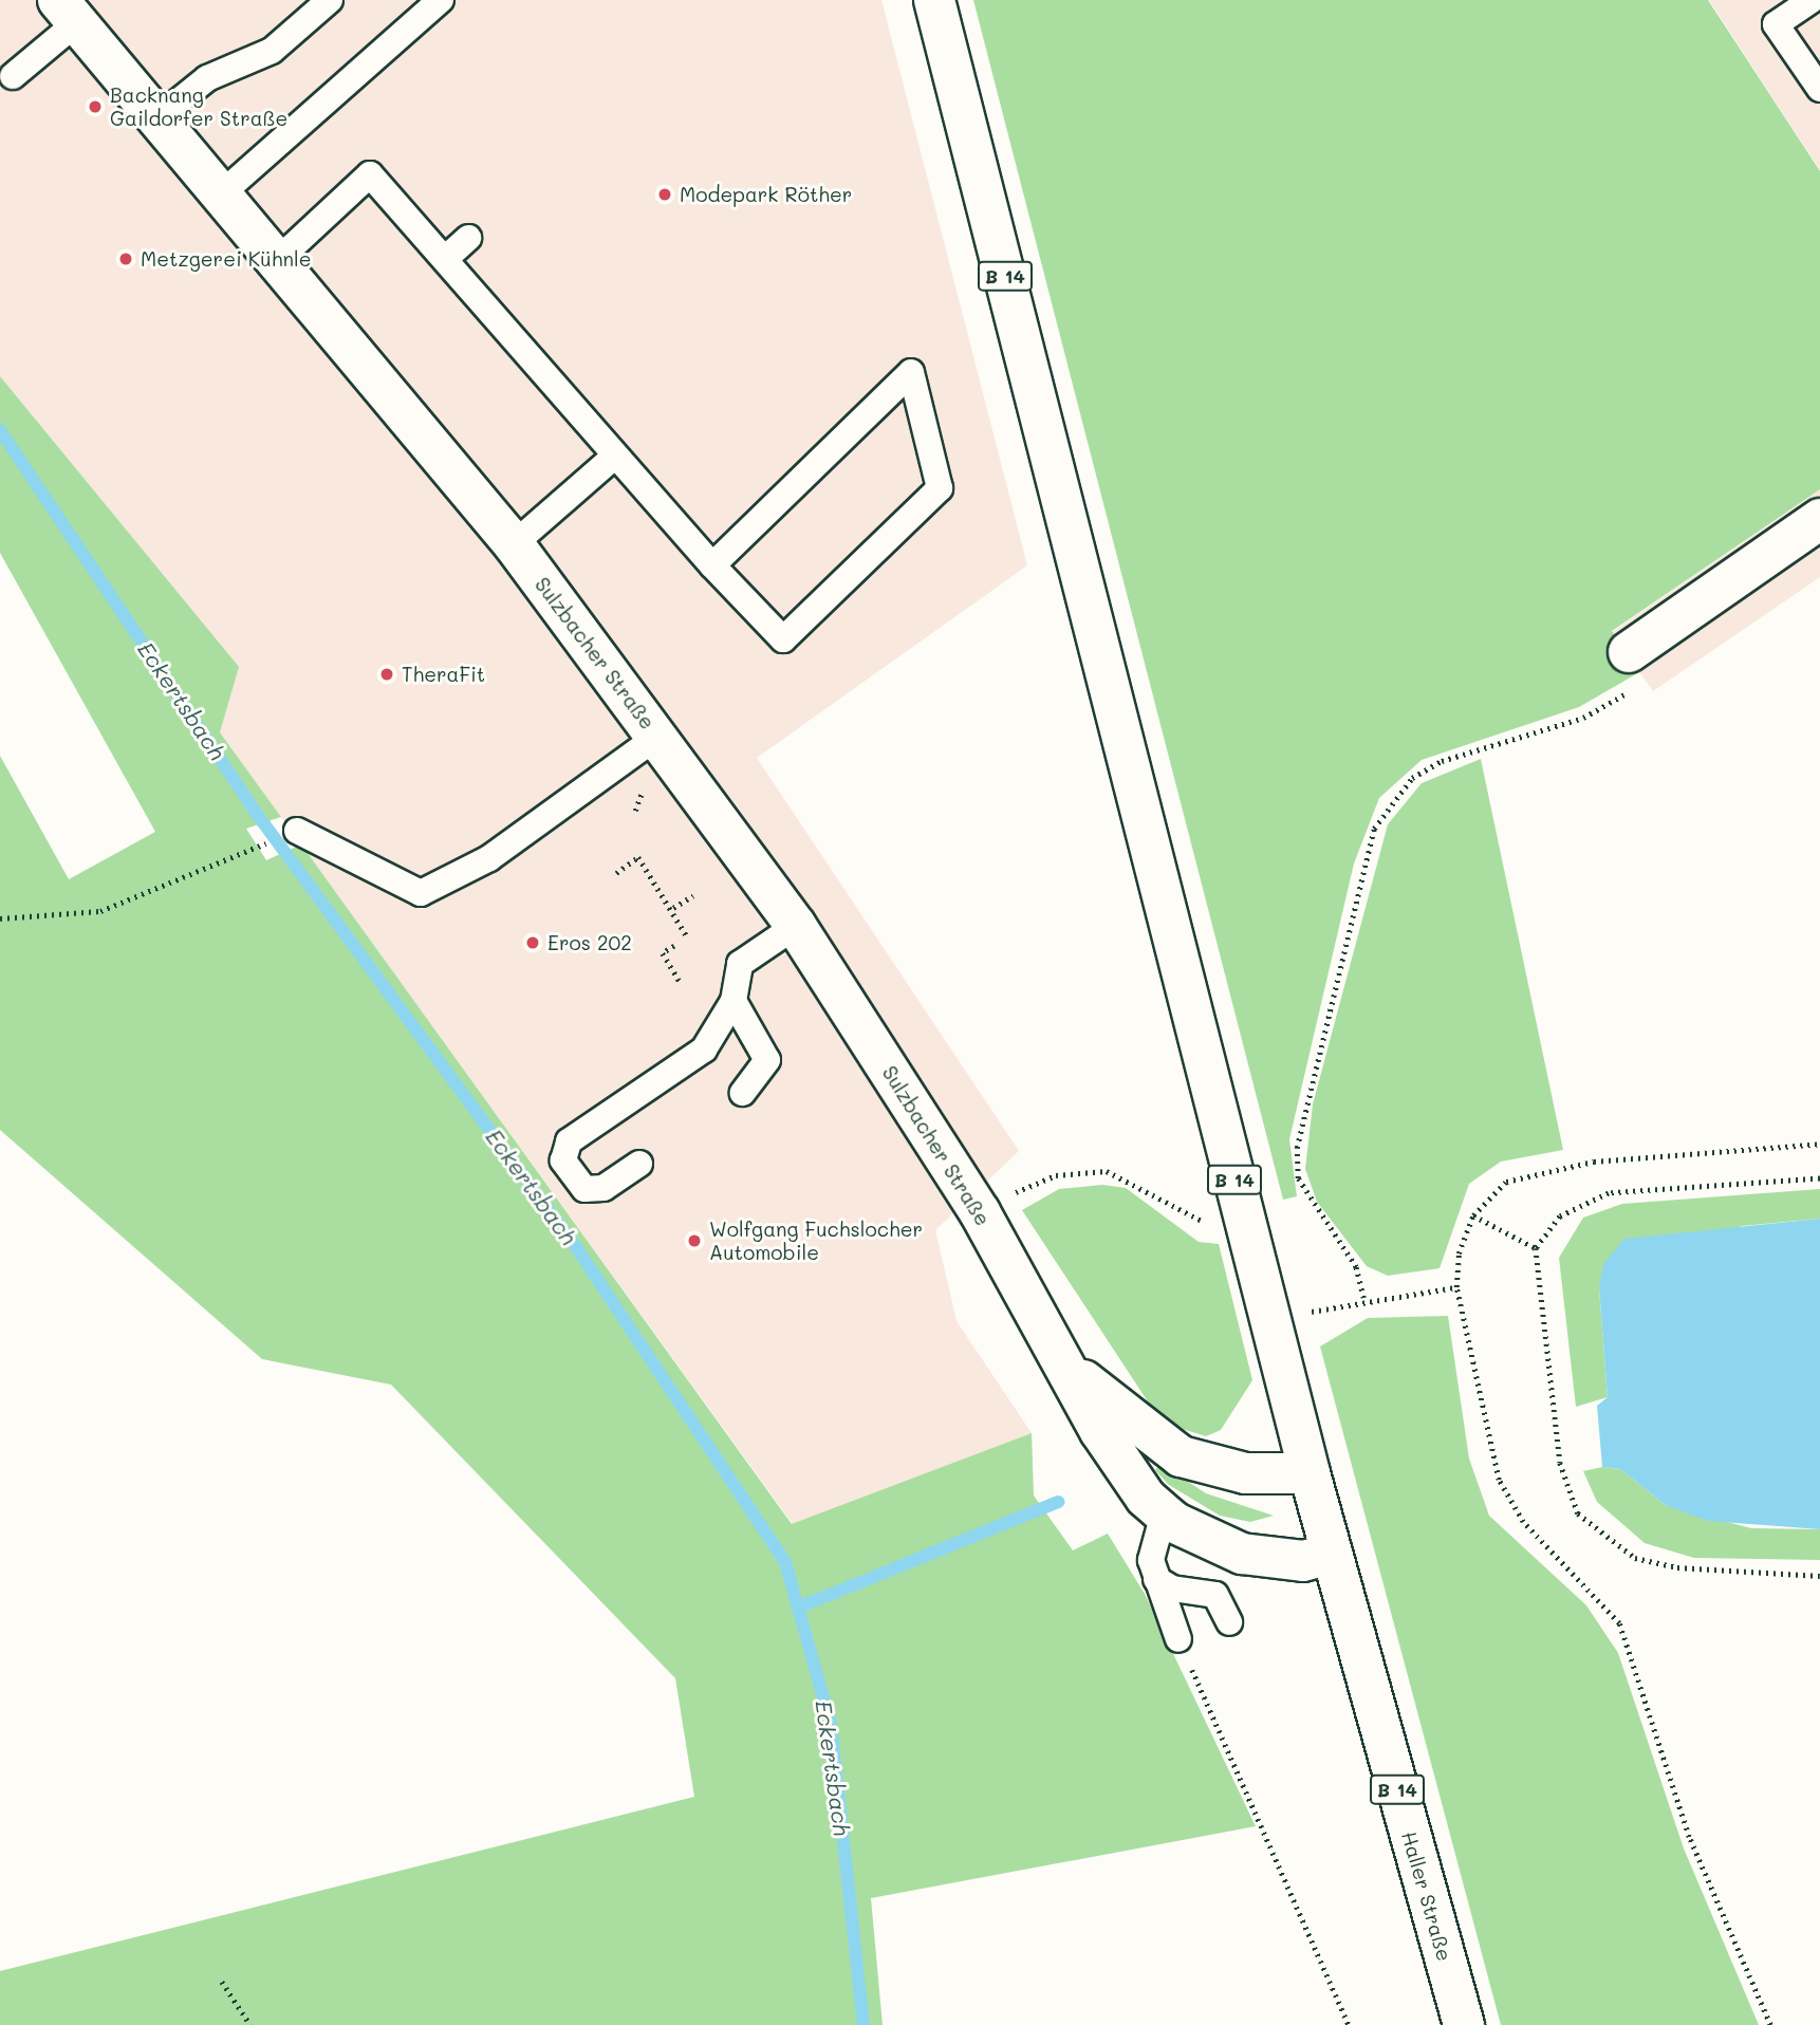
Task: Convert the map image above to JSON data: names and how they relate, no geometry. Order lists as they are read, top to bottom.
{
  "streets": {
    "street": ["B 14", "Sulzbacher Straße", "Haller Straße"]
  },
  "crossings": [
    ["B 14", "Haller Straße"]
  ],
  "water": ["Eckertsbach"],
  "places": [
    "Backnang Gaildorfer Straße",
    "Modepark Röther",
    "Metzgerei Kühnle",
    "TheraFit",
    "Eros 202",
    "Wolfgang Fuchslocher Automobile"
  ]
}
